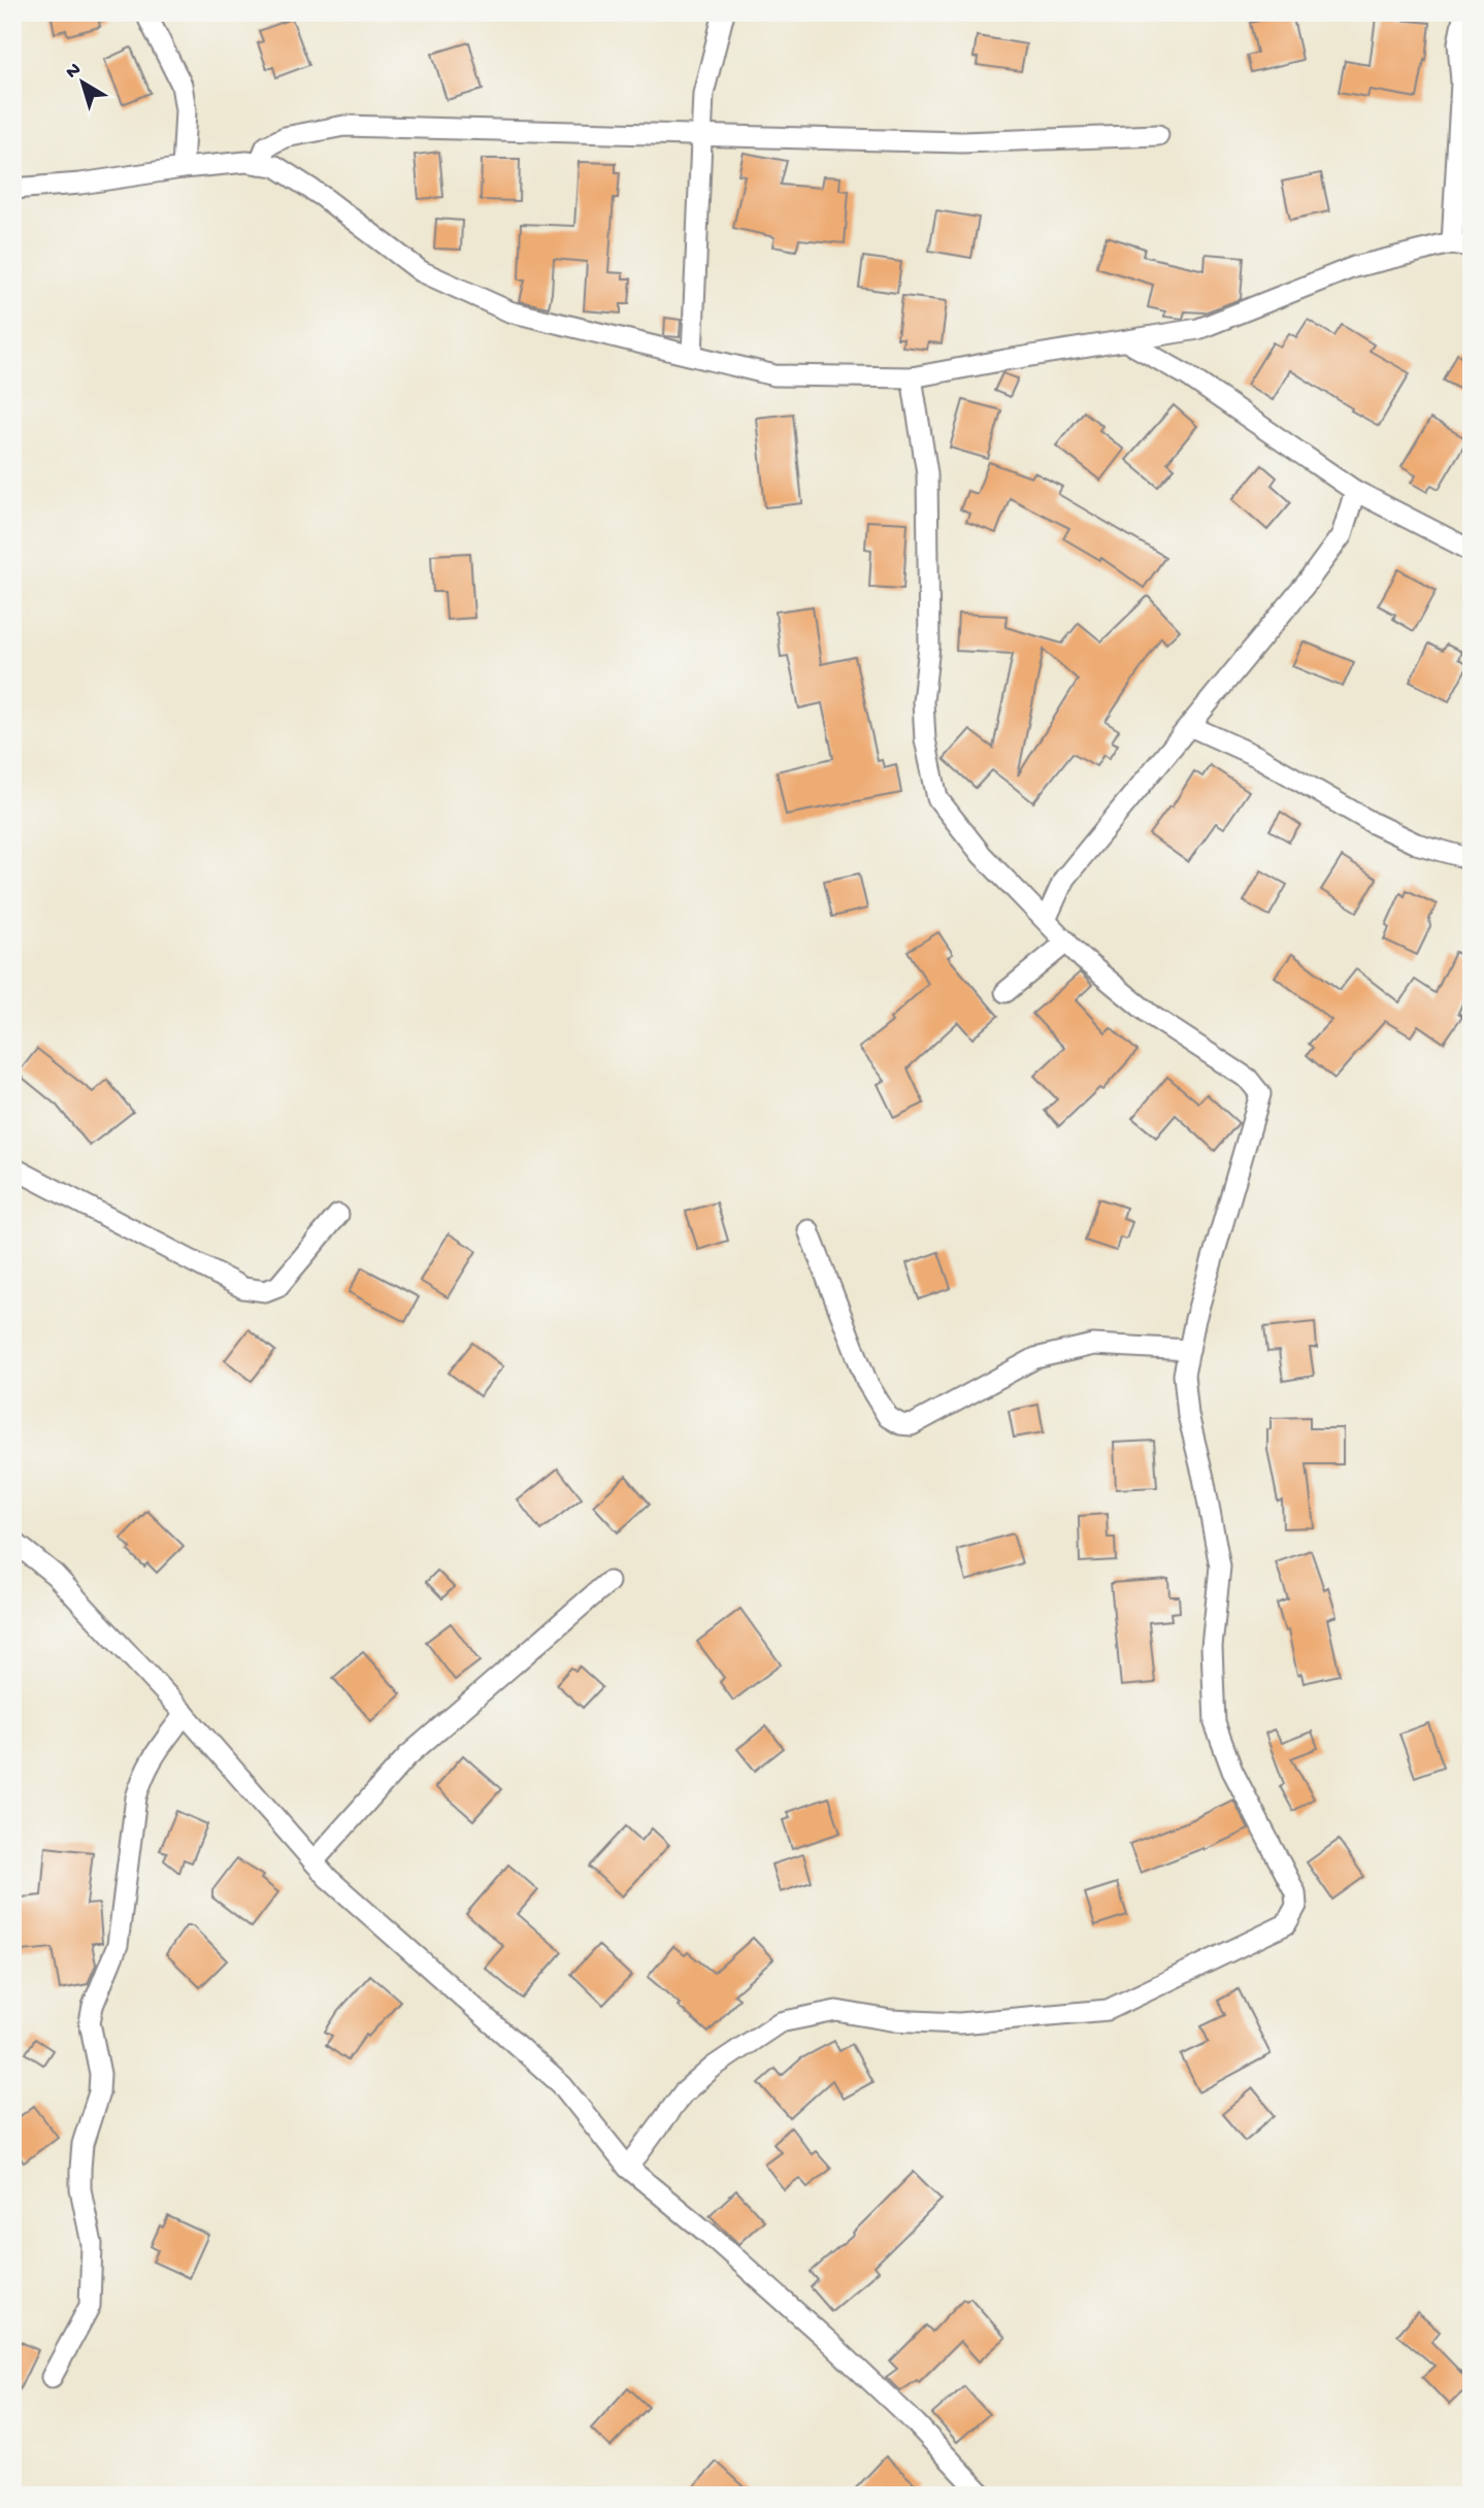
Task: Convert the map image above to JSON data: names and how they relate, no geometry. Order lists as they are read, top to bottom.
{
  "north": "top left"
}
